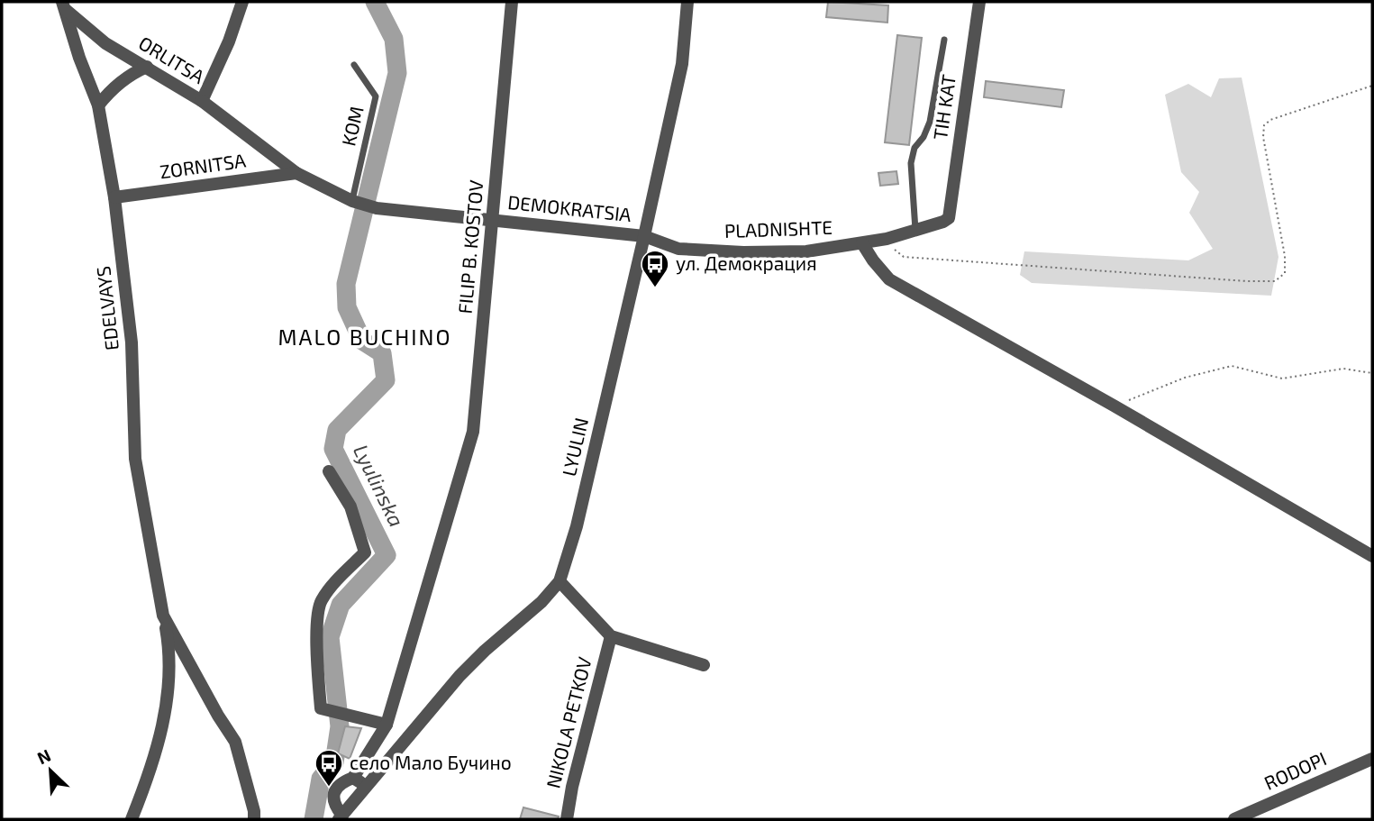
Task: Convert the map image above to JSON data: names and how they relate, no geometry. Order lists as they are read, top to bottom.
{
  "streets": {
    "street": [
      "ORLITSA",
      "TIH KAT",
      "ZORNITSA",
      "DEMOKRATSIA",
      "PLADNISHTE",
      "FILIP B. KOSTOV",
      "EDELVAYS",
      "LYULIN",
      "NIKOLA PETKOV",
      "RODOPI"
    ],
    "lane": ["KOM"]
  },
  "crossings": [
    ["ORLITSA", "DEMOKRATSIA"],
    ["ORLITSA", "EDELVAYS"],
    ["TIH KAT", "PLADNISHTE"],
    ["KOM", "DEMOKRATSIA"],
    ["ZORNITSA", "DEMOKRATSIA"],
    ["ZORNITSA", "EDELVAYS"],
    ["DEMOKRATSIA", "PLADNISHTE"],
    ["DEMOKRATSIA", "FILIP B. KOSTOV"],
    ["DEMOKRATSIA", "LYULIN"],
    ["PLADNISHTE", "LYULIN"],
    ["FILIP B. KOSTOV", "LYULIN"]
  ],
  "districts": ["MALO BUCHINO"],
  "water": ["Lyulinska"],
  "places": {
    "bus stop": ["ул. Демокрация", "село Мало Бучино"]
  },
  "north": "top left"
}
